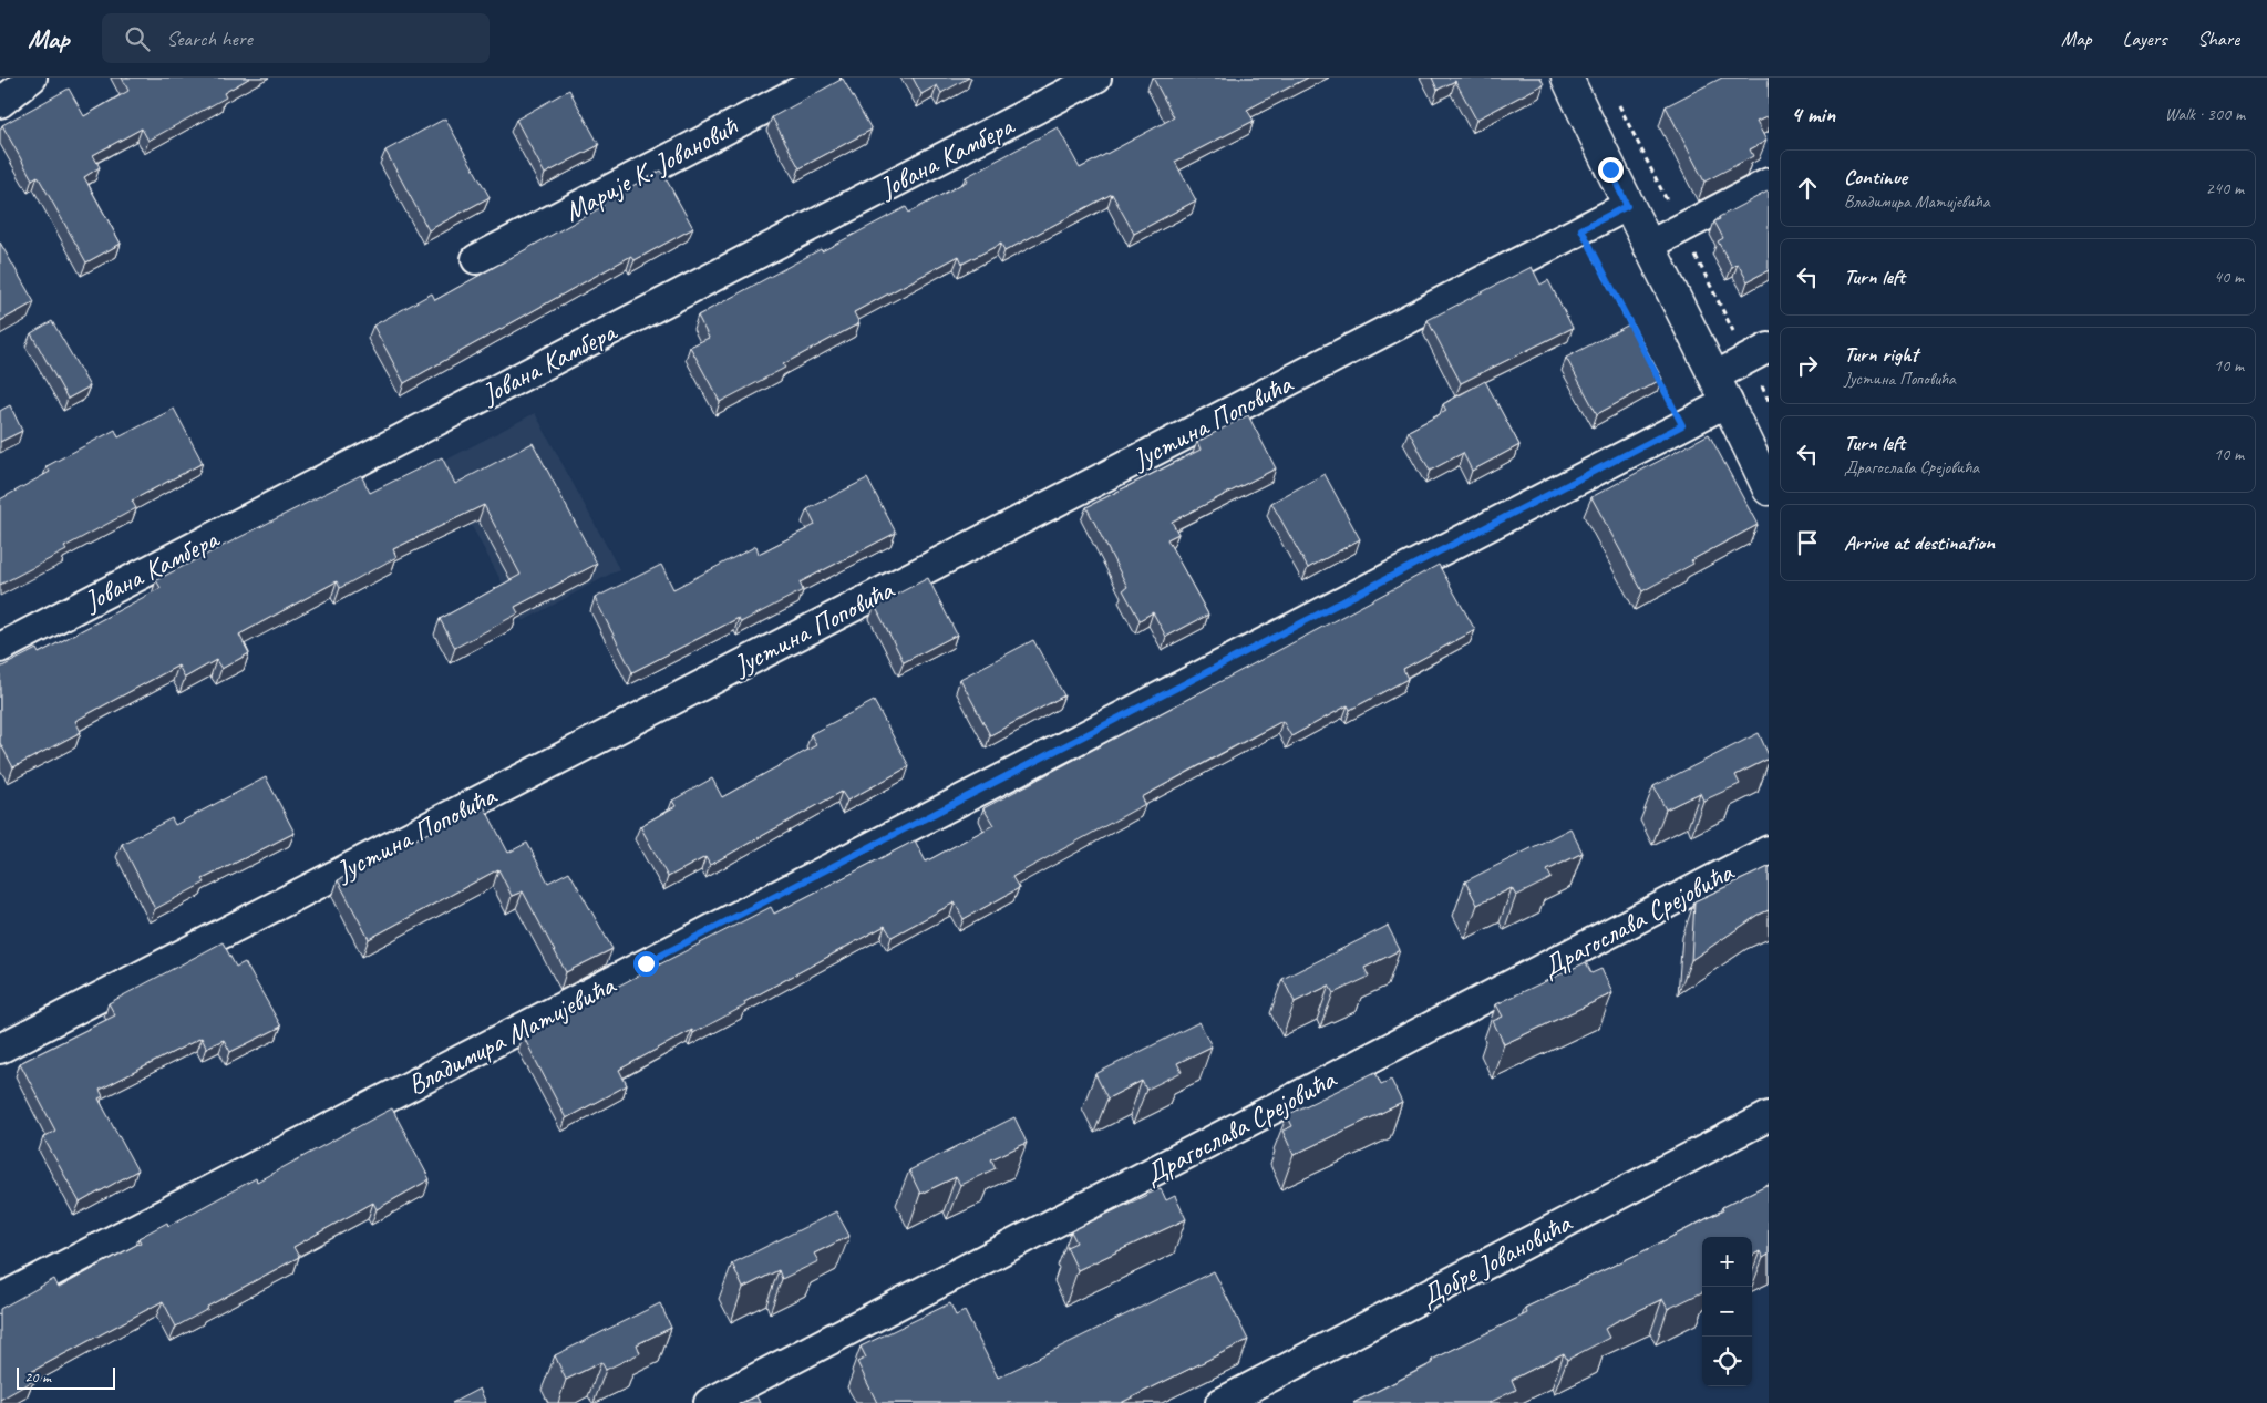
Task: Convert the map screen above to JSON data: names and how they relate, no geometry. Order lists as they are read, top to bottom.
{
  "streets": {
    "street": [
      "Јована Камбера",
      "Марије К. Јовановић",
      "Јустина Поповића",
      "Драгослава Срејовића",
      "Владимира Матијевића",
      "Добре Јовановића"
    ]
  },
  "scale_bar": "20 m",
  "page": {
    "header": "Map",
    "search": "Search here",
    "nav": ["Map", "Layers", "Share"],
    "heading": ["4 min", "Walk · 300 m"],
    "list": [
      ["Continue", "Владимира Матијевића", "240 m"],
      ["Turn left", "40 m"],
      ["Turn right", "Јустина Поповића", "10 m"],
      ["Turn left", "Драгослава Срејовића", "10 m"],
      "Arrive at destination"
    ],
    "map_buttons": ["+", "−"],
    "scale": "20 m"
  }
}
